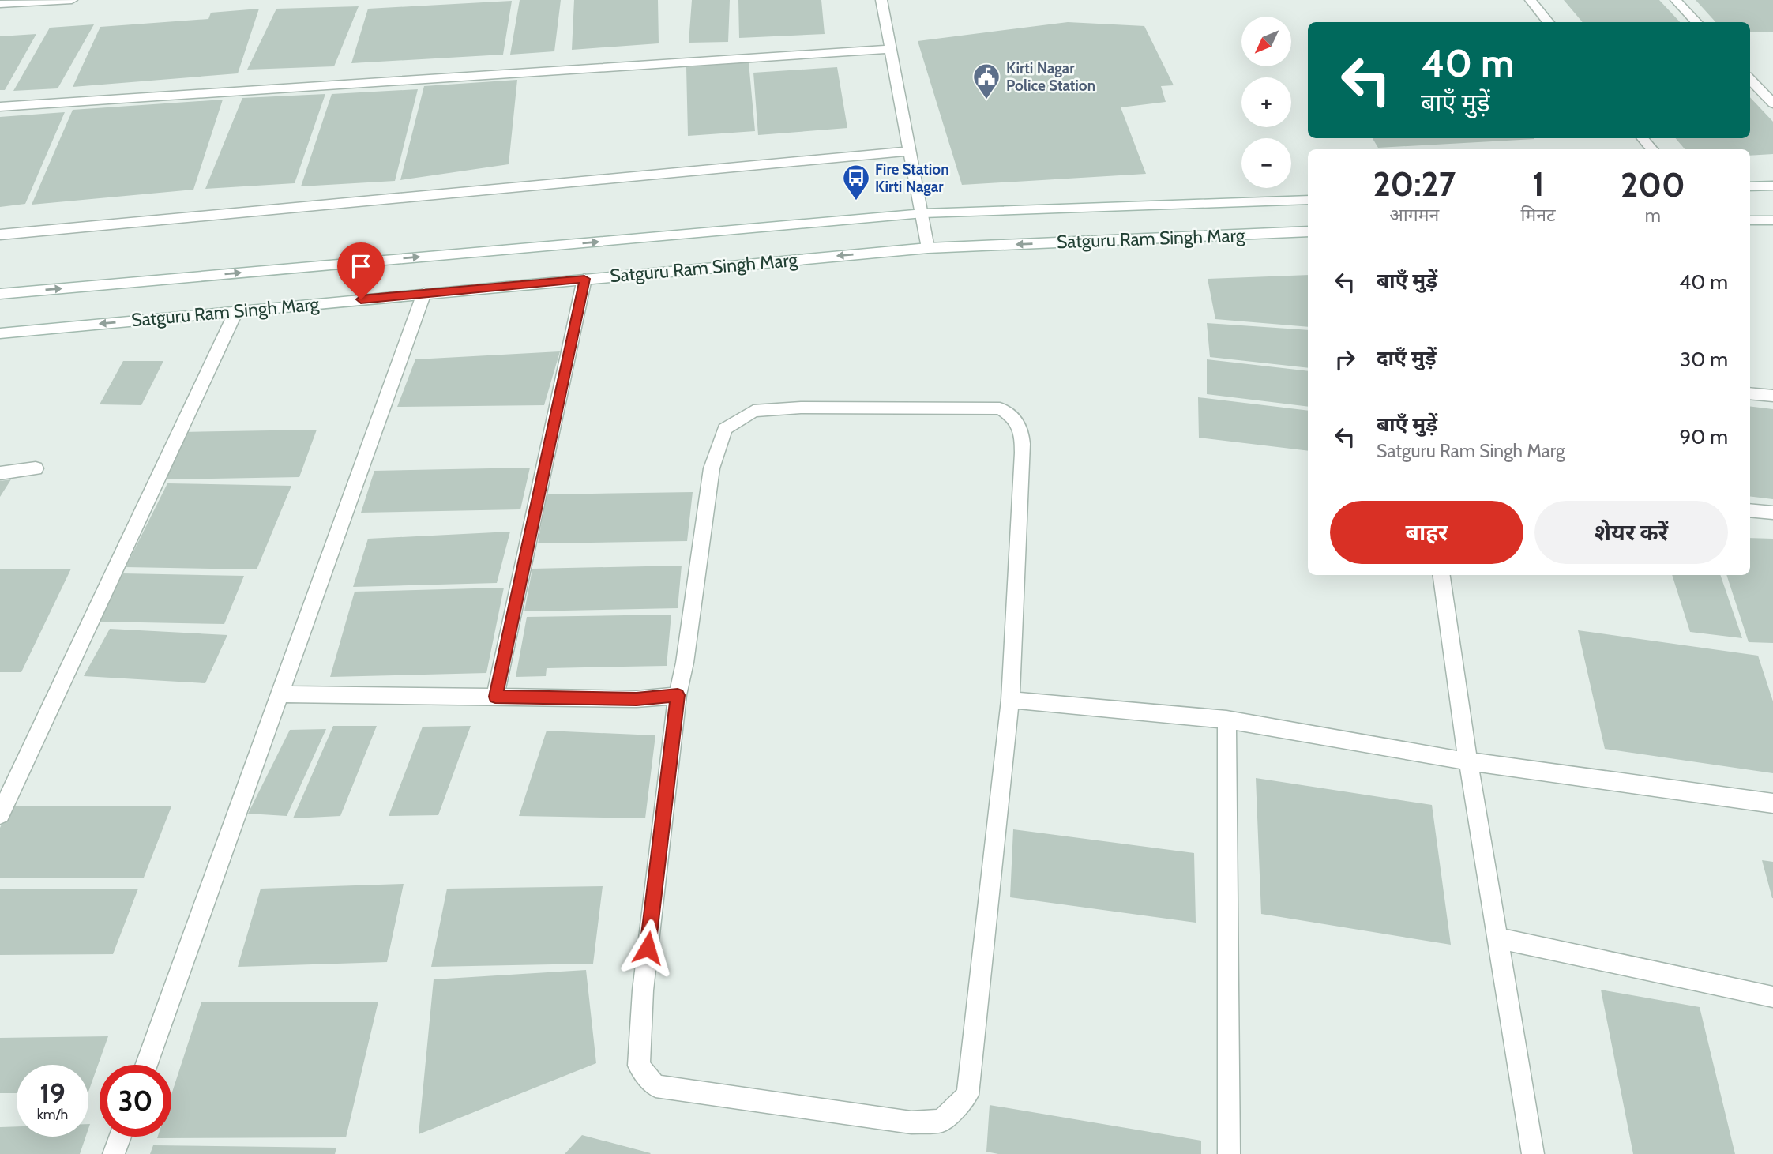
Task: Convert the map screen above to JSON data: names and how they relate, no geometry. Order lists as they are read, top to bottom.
{
  "streets": {
    "street": ["Satguru Ram Singh Marg"]
  },
  "places": {
    "public building": ["Kirti Nagar Police Station"],
    "bus stop": ["Fire Station Kirti Nagar"]
  },
  "north": "bottom left",
  "page": {
    "map_buttons": ["+", "−"],
    "turn": ["40 m", "बाएँ मुड़ें"],
    "eta": [
      "20:27",
      "आगमन",
      "1",
      "मिनट",
      "200",
      "m"
    ],
    "list": [
      {
        "name": "बाएँ मुड़ें",
        "value": "40 m"
      },
      {
        "name": "दाएँ मुड़ें",
        "value": "30 m"
      },
      {
        "name": "बाएँ मुड़ें",
        "note": "Satguru Ram Singh Marg",
        "value": "90 m"
      }
    ],
    "buttons": ["बाहर", "शेयर करें"],
    "speed": "19 km/h",
    "limit": "30"
  }
}
